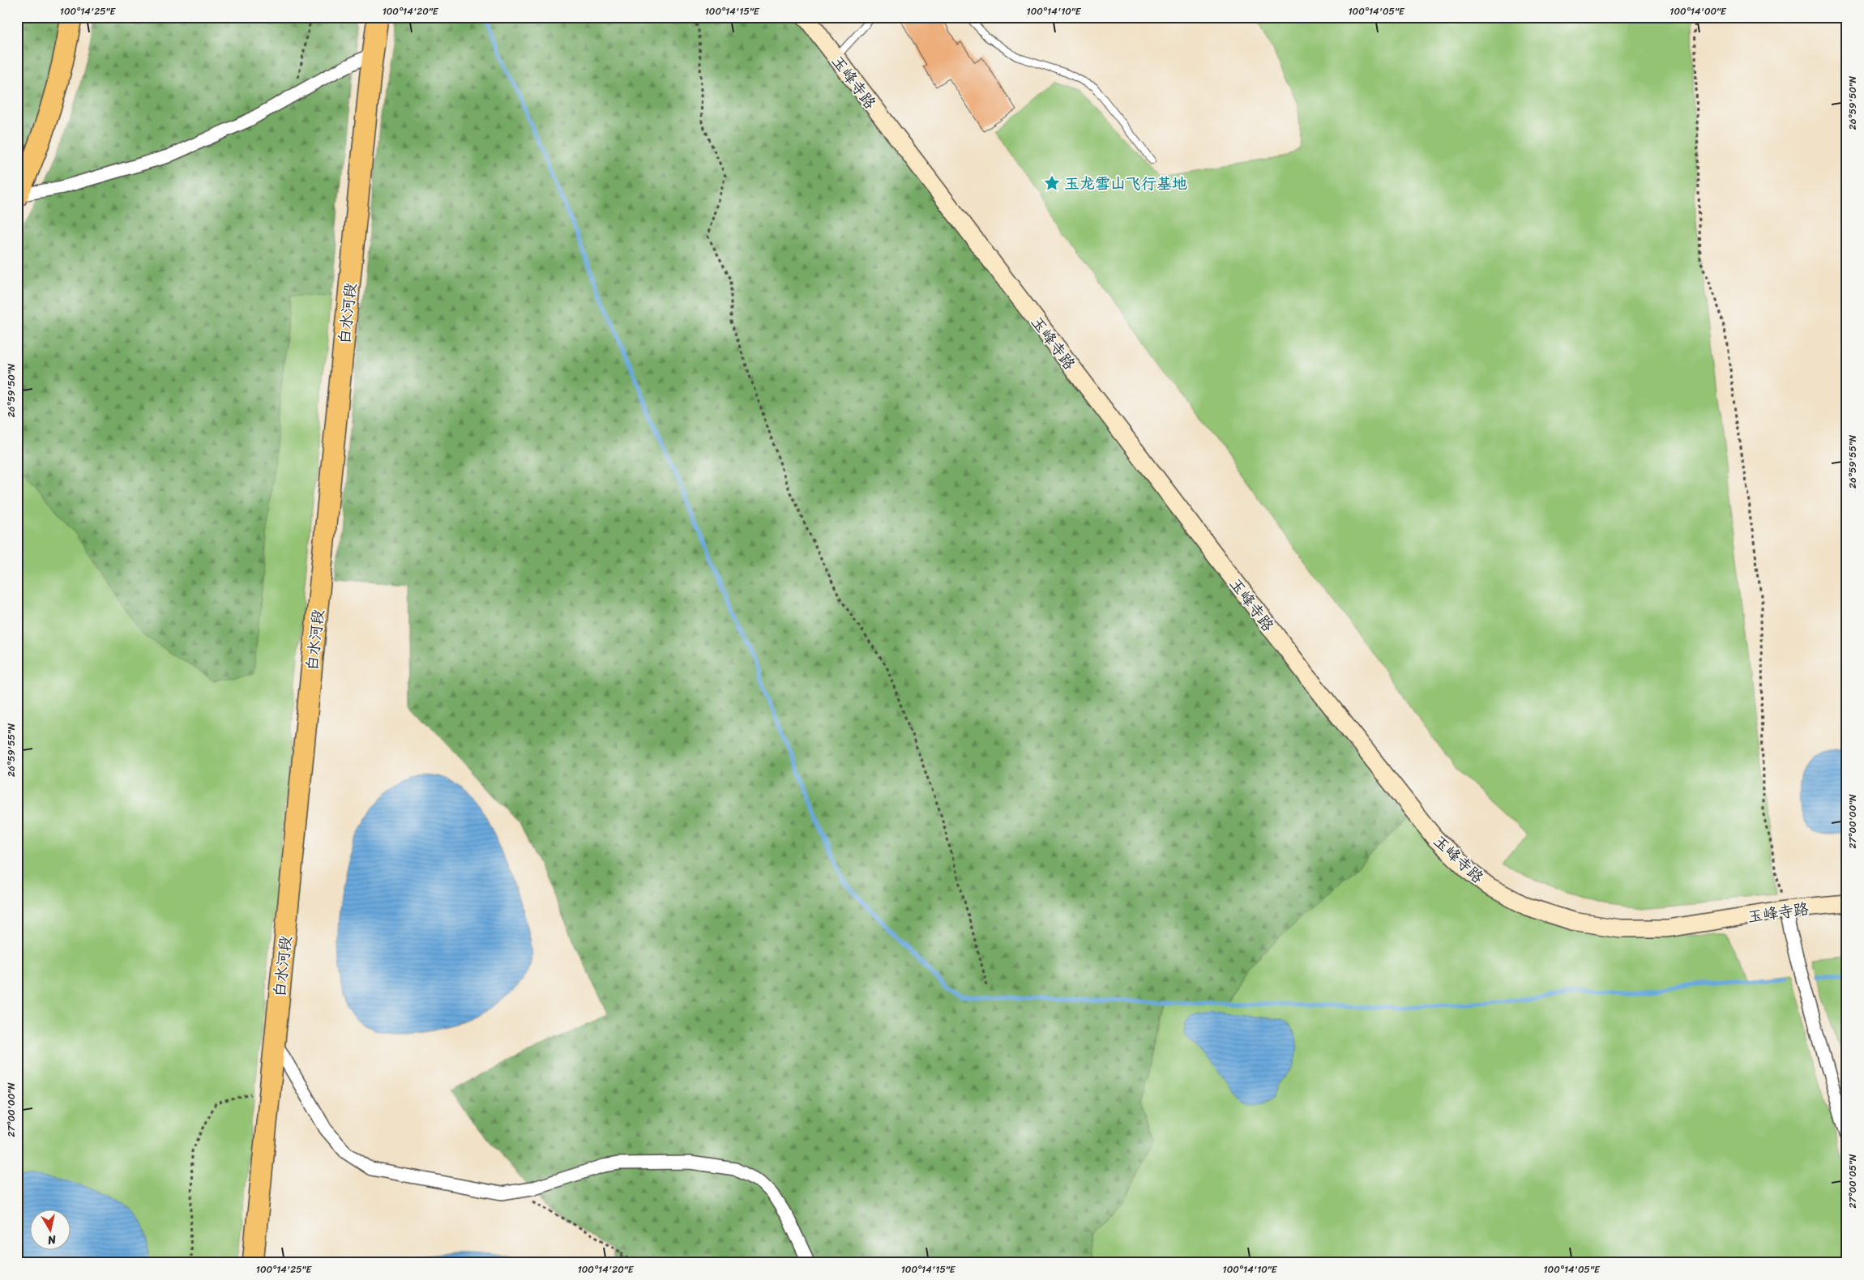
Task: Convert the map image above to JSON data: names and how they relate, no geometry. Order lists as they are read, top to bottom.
{
  "streets": {
    "highway": ["白水河段"],
    "main road": ["玉峰寺路"]
  },
  "places": {
    "place": ["玉龙雪山飞行基地"]
  },
  "north": "bottom",
  "coordinates": [
    "100°14'25\"E",
    "100°14'20\"E",
    "100°14'15\"E",
    "100°14'10\"E",
    "100°14'05\"E",
    "100°14'00\"E",
    "26°59'50\"N",
    "26°59'55\"N",
    "27°00'00\"N",
    "27°00'05\"N"
  ]
}
